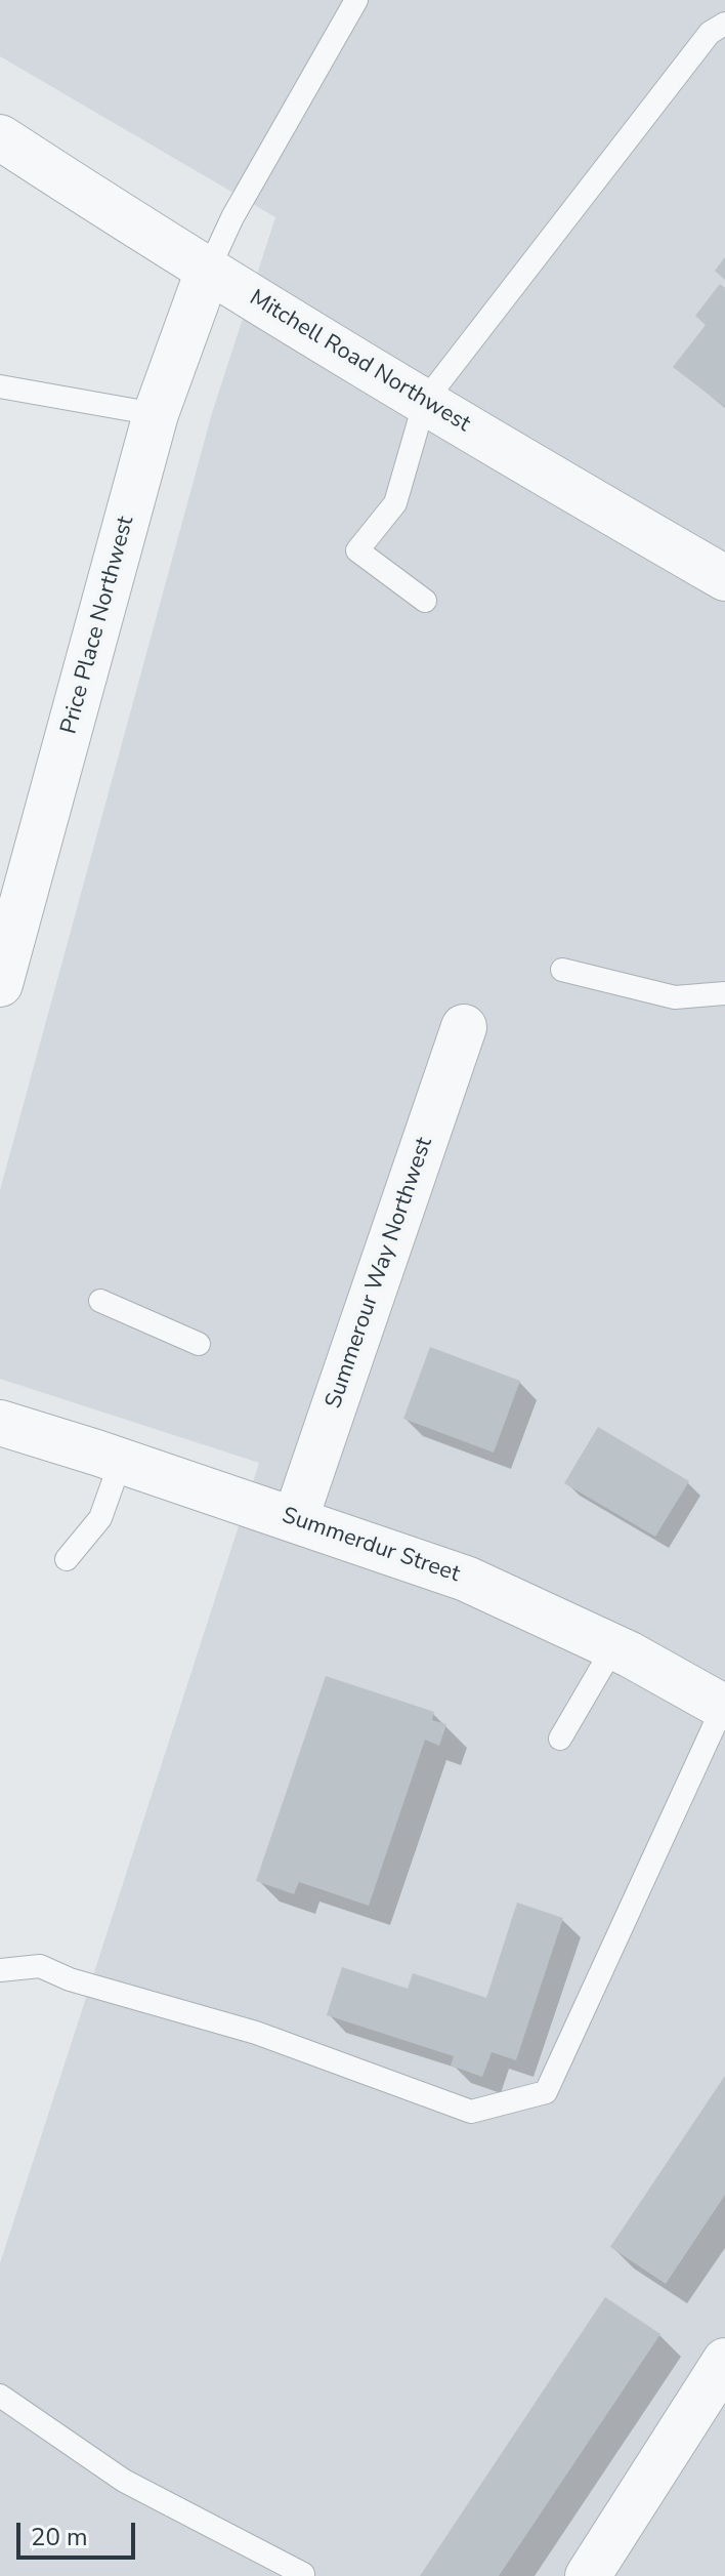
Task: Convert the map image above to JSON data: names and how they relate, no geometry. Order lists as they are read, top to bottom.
{
  "streets": {
    "street": [
      "Mitchell Road Northwest",
      "Price Place Northwest",
      "Summerour Way Northwest",
      "Summerdur Street"
    ]
  },
  "crossings": [
    ["Mitchell Road Northwest", "Price Place Northwest"],
    ["Summerour Way Northwest", "Summerdur Street"]
  ],
  "scale_bar": "20 m"
}
